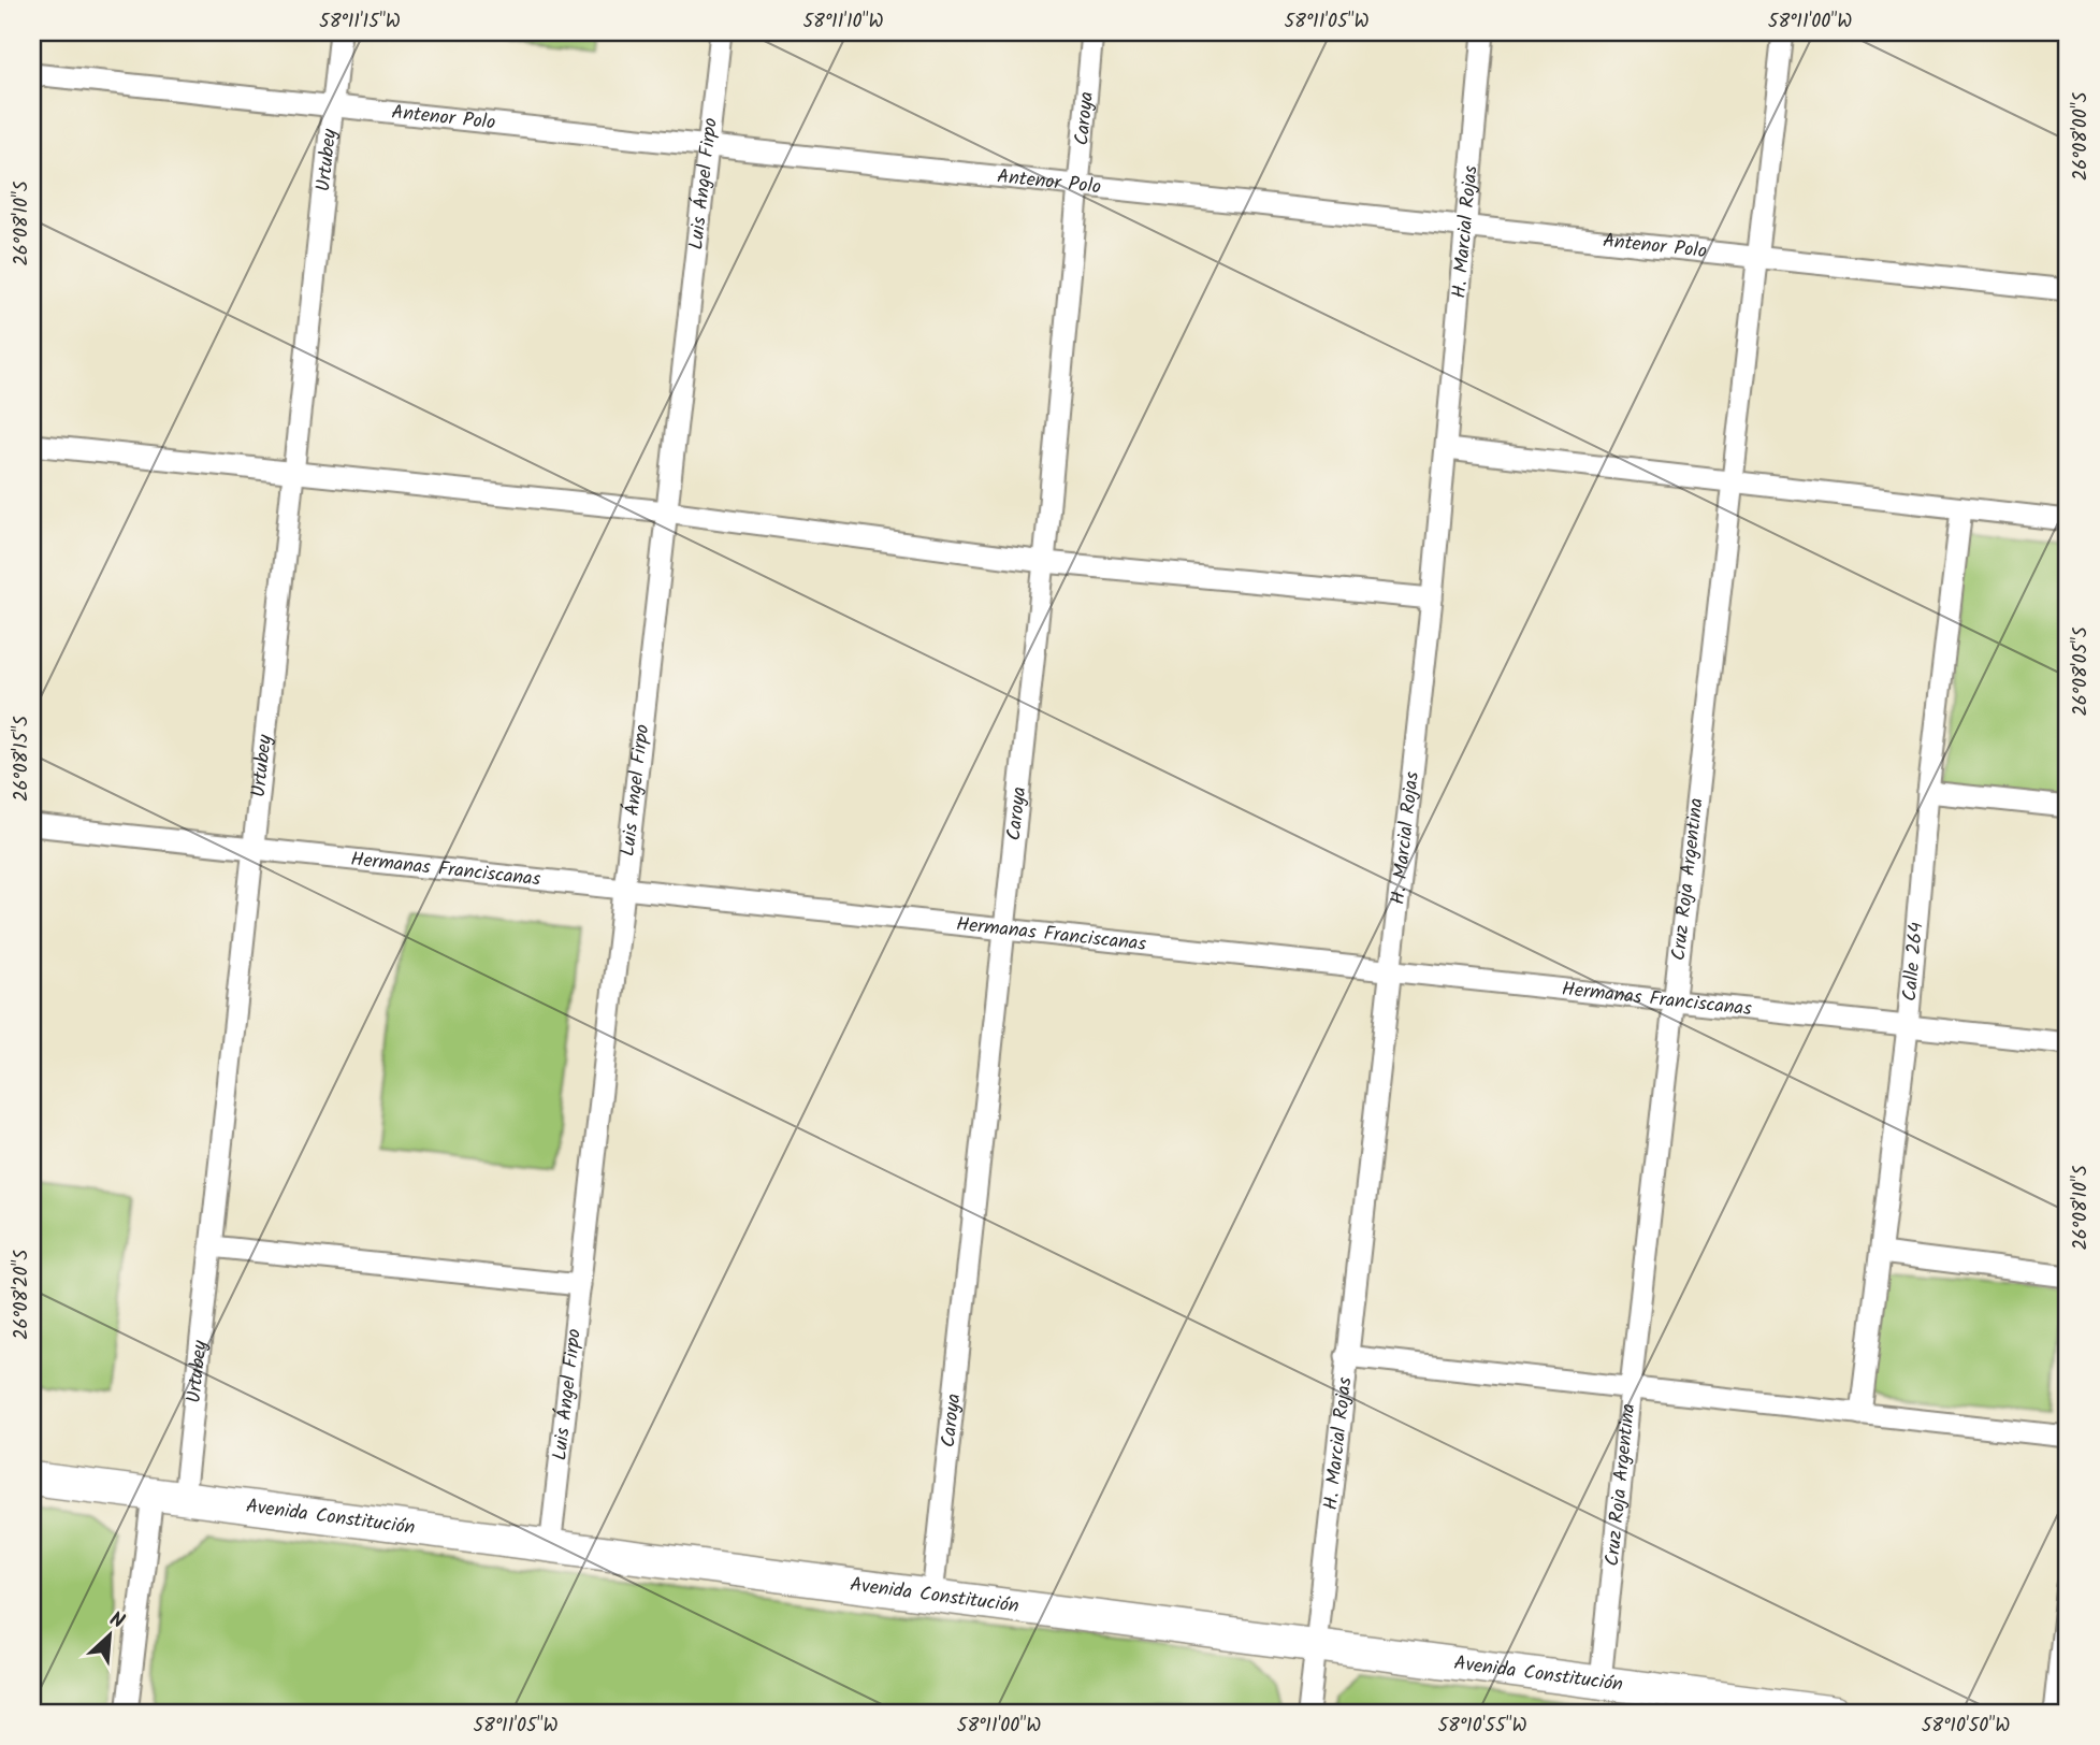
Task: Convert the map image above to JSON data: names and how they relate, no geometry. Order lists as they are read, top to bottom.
{
  "streets": {
    "main road": ["Avenida Constitución"],
    "street": [
      "Antenor Polo",
      "Caroya",
      "Urtubey",
      "Luis Ángel Firpo",
      "H. Marcial Rojas",
      "Hermanas Franciscanas",
      "Cruz Roja Argentina",
      "Calle 264"
    ]
  },
  "crossings": [
    ["Antenor Polo", "Caroya"],
    ["Antenor Polo", "Urtubey"],
    ["Antenor Polo", "Luis Ángel Firpo"],
    ["Antenor Polo", "H. Marcial Rojas"],
    ["Antenor Polo", "Cruz Roja Argentina"],
    ["Caroya", "Hermanas Franciscanas"],
    ["Caroya", "Avenida Constitución"],
    ["Urtubey", "Hermanas Franciscanas"],
    ["Urtubey", "Avenida Constitución"],
    ["Luis Ángel Firpo", "Hermanas Franciscanas"],
    ["Luis Ángel Firpo", "Avenida Constitución"],
    ["H. Marcial Rojas", "Hermanas Franciscanas"],
    ["H. Marcial Rojas", "Avenida Constitución"],
    ["Hermanas Franciscanas", "Cruz Roja Argentina"],
    ["Hermanas Franciscanas", "Calle 264"],
    ["Cruz Roja Argentina", "Avenida Constitución"]
  ],
  "north": "top right",
  "coordinates": [
    "58°11'15\"W",
    "58°11'10\"W",
    "58°11'05\"W",
    "58°11'00\"W",
    "26°08'00\"S",
    "26°08'10\"S",
    "26°08'05\"S",
    "26°08'15\"S",
    "26°08'20\"S",
    "58°10'55\"W",
    "58°10'50\"W"
  ]
}
